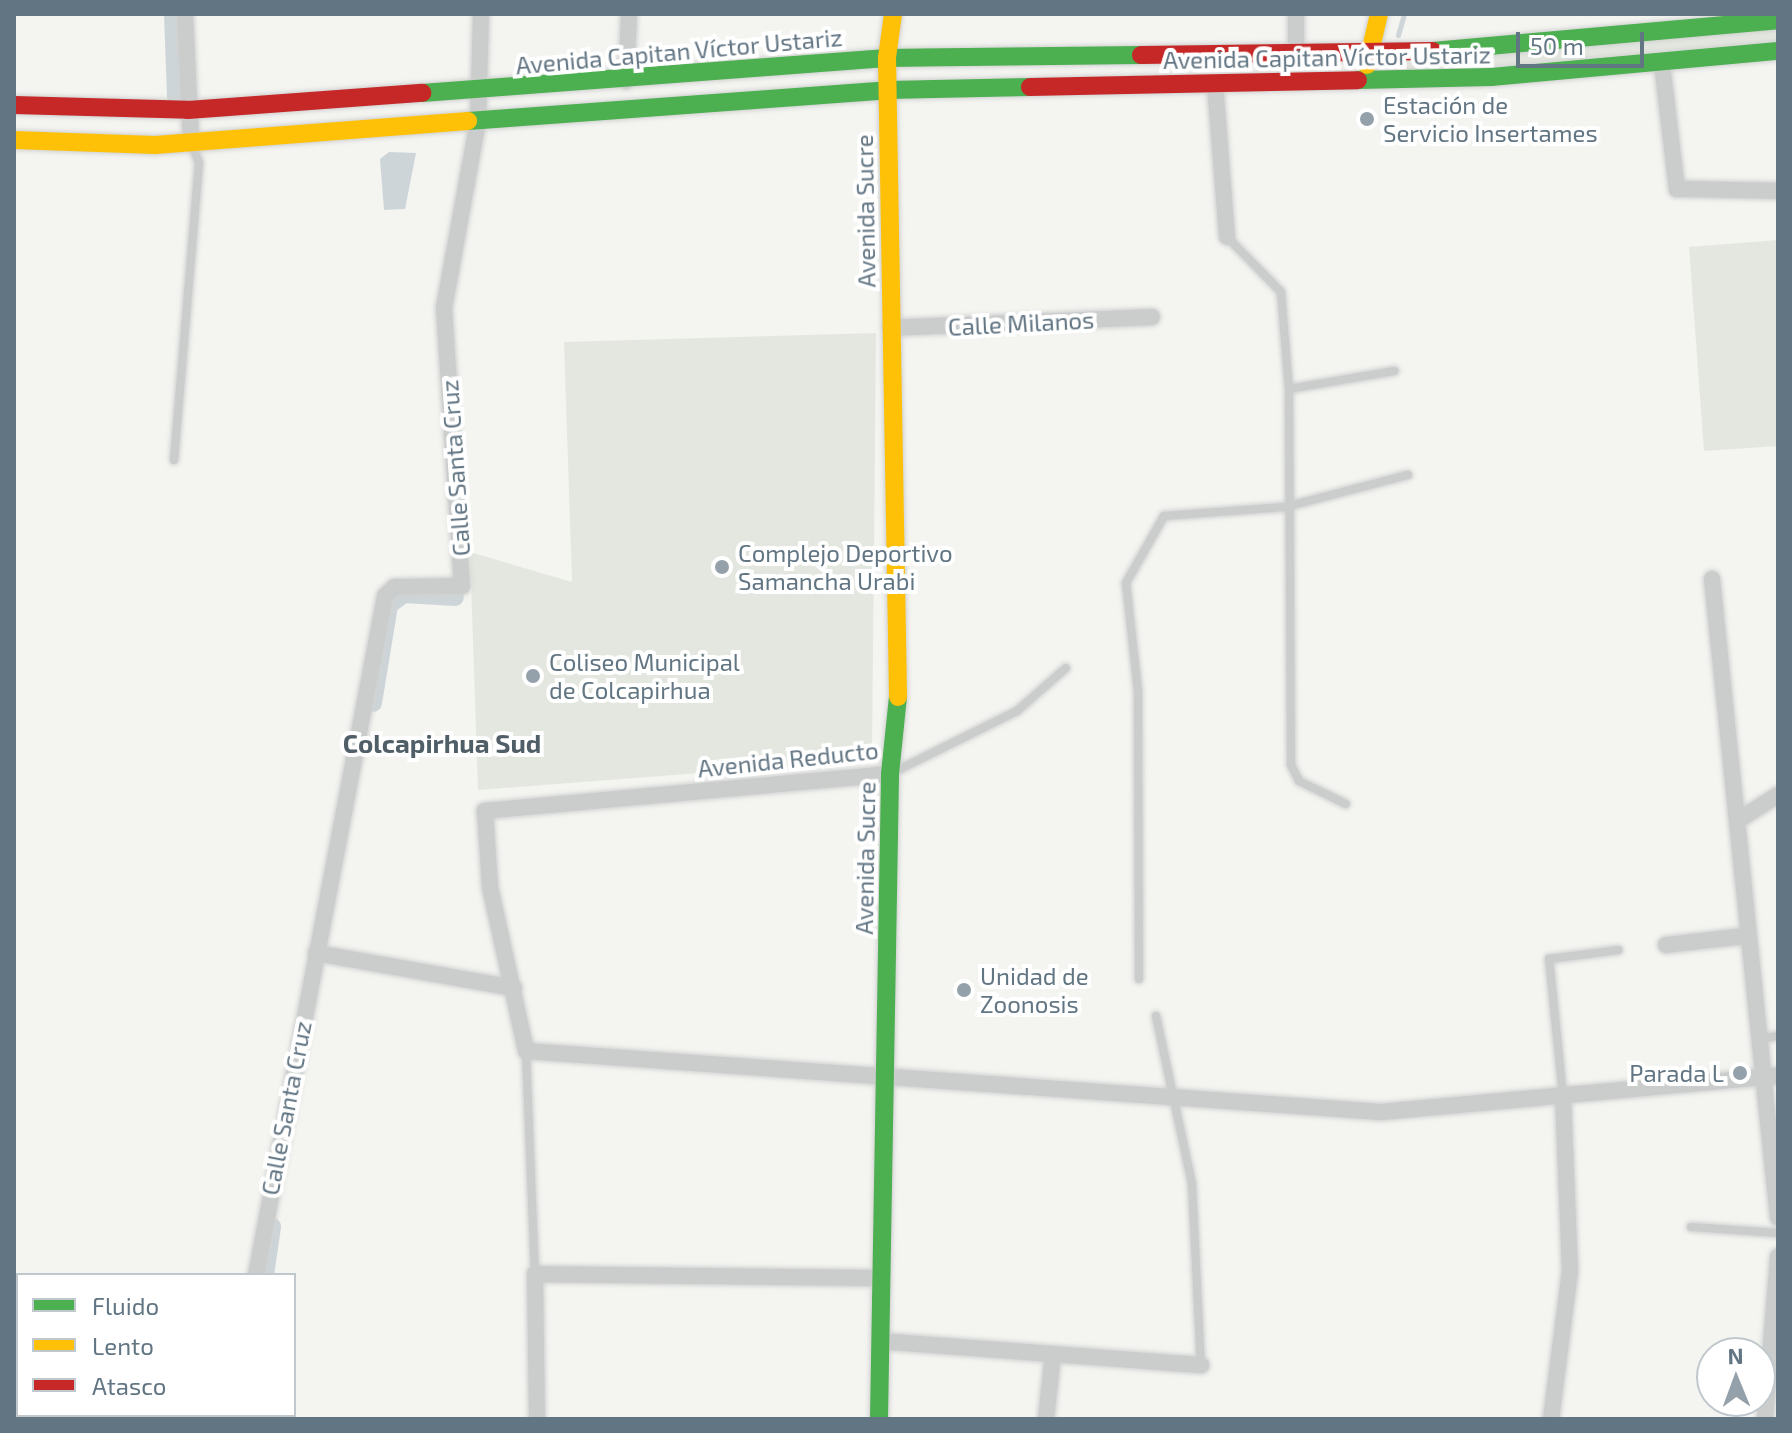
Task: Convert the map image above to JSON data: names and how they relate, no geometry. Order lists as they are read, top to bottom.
{
  "streets": {
    "main road": ["Avenida Capitan Víctor Ustariz", "Avenida Sucre"],
    "street": ["Calle Milanos", "Calle Santa Cruz", "Avenida Reducto"]
  },
  "crossings": [
    ["Avenida Capitan Víctor Ustariz", "Avenida Sucre"],
    ["Avenida Capitan Víctor Ustariz", "Calle Santa Cruz"],
    ["Avenida Sucre", "Calle Milanos"],
    ["Avenida Sucre", "Avenida Reducto"]
  ],
  "districts": ["Colcapirhua Sud"],
  "places": [
    "Estación de Servicio Insertames",
    "Complejo Deportivo Samancha Urabi",
    "Coliseo Municipal de Colcapirhua",
    "Unidad de Zoonosis",
    "Parada L"
  ],
  "legend": ["Fluido", "Lento", "Atasco"],
  "scale_bar": "50 m",
  "north": "top"
}
